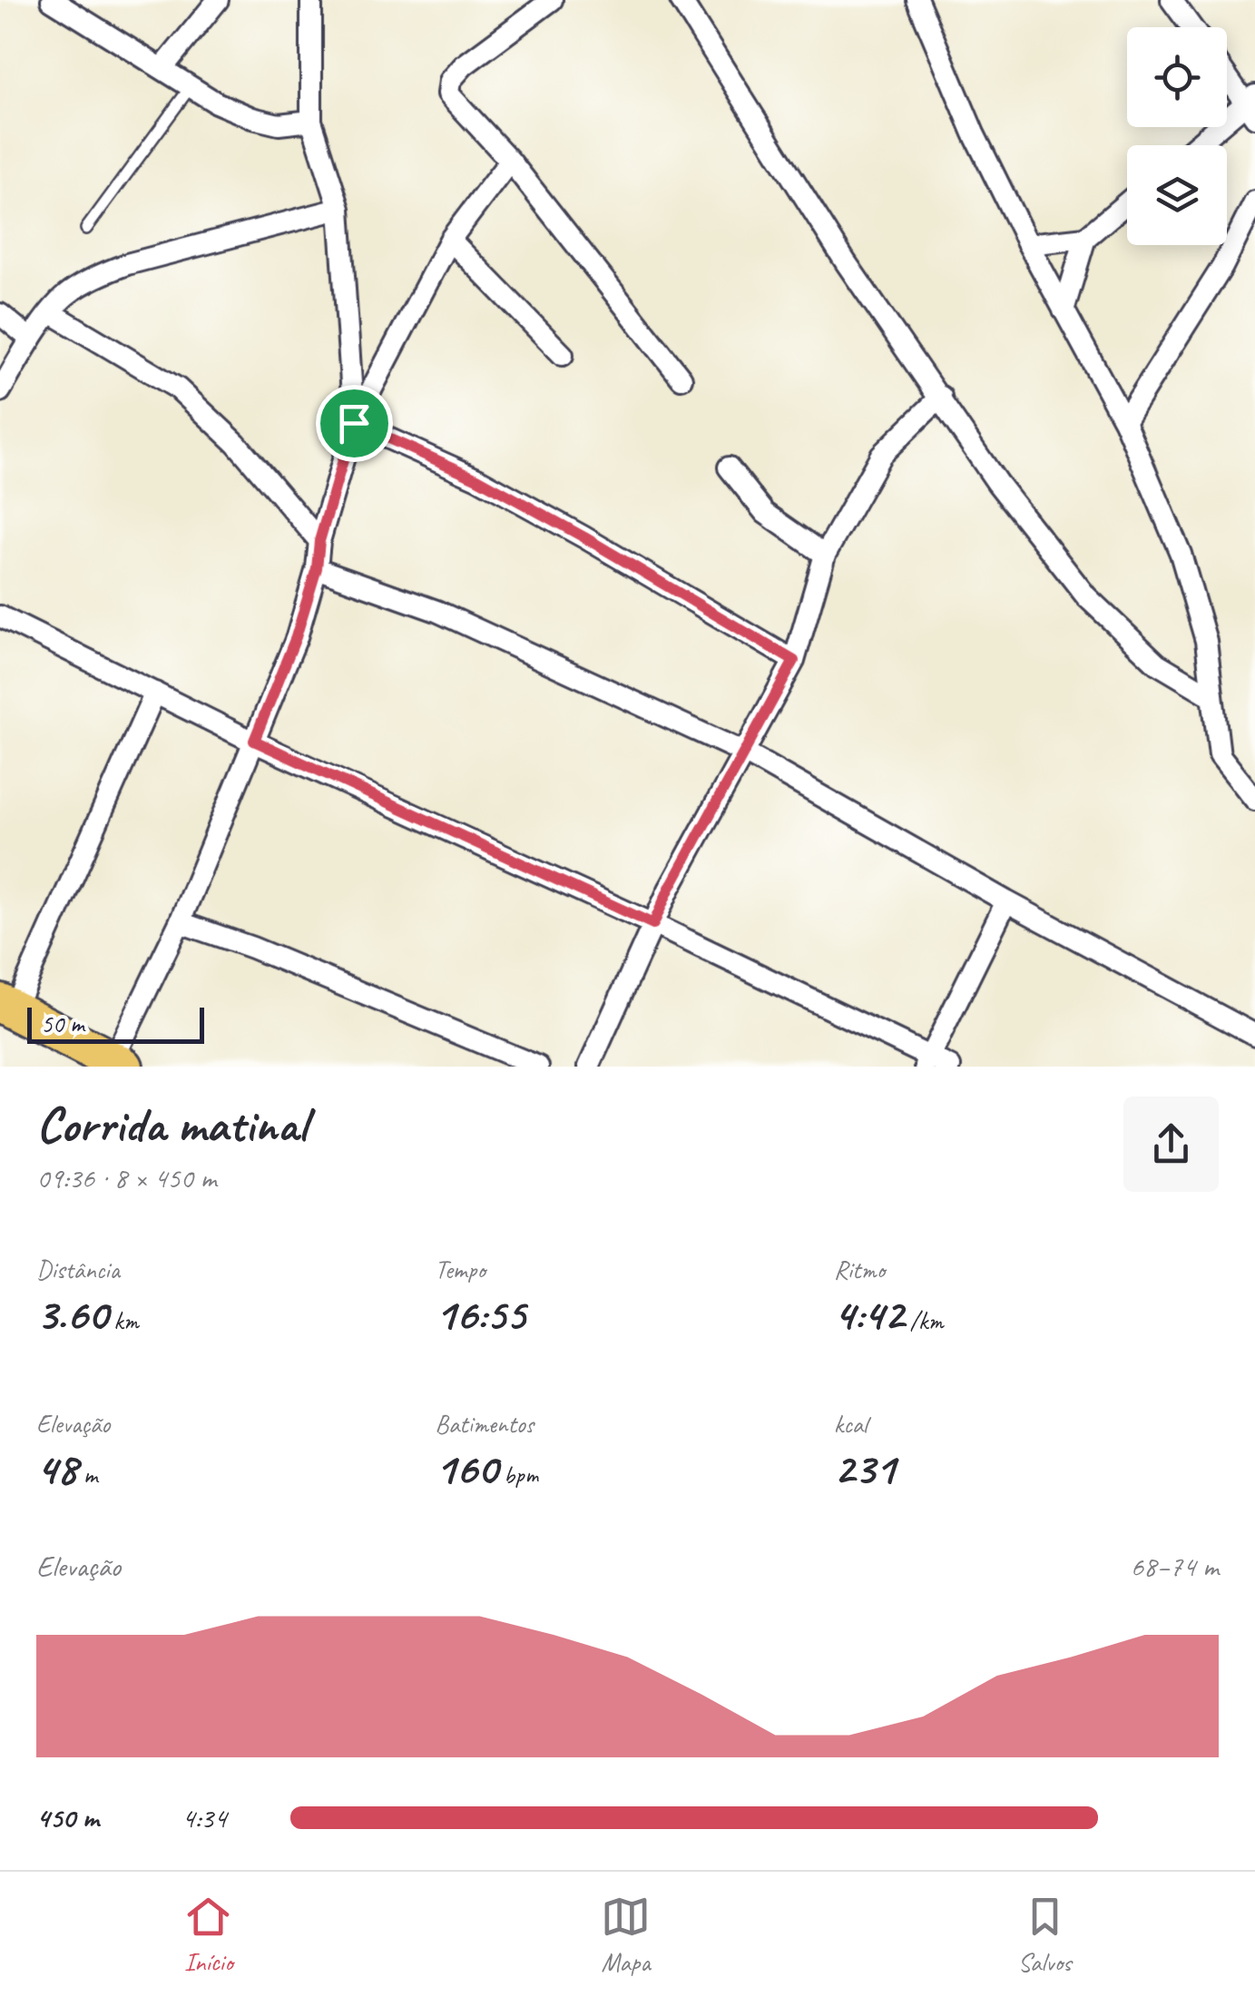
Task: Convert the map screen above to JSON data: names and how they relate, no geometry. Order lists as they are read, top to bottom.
{
  "scale_bar": "50 m",
  "page": {
    "scale": "50 m",
    "heading": ["Corrida matinal", "09:36 · 8 × 450 m"],
    "stats": [
      ["Distância", "3.60 km"],
      ["Tempo", "16:55"],
      ["Ritmo", "4:42 /km"],
      ["Elevação", "48 m"],
      ["Batimentos", "160 bpm"],
      ["kcal", "231"]
    ],
    "chart": ["Elevação", "68–74 m"],
    "list": [
      {
        "name": "450 m",
        "note": "4:34"
      }
    ],
    "tabs": ["Início", "Mapa", "Salvos"]
  }
}
